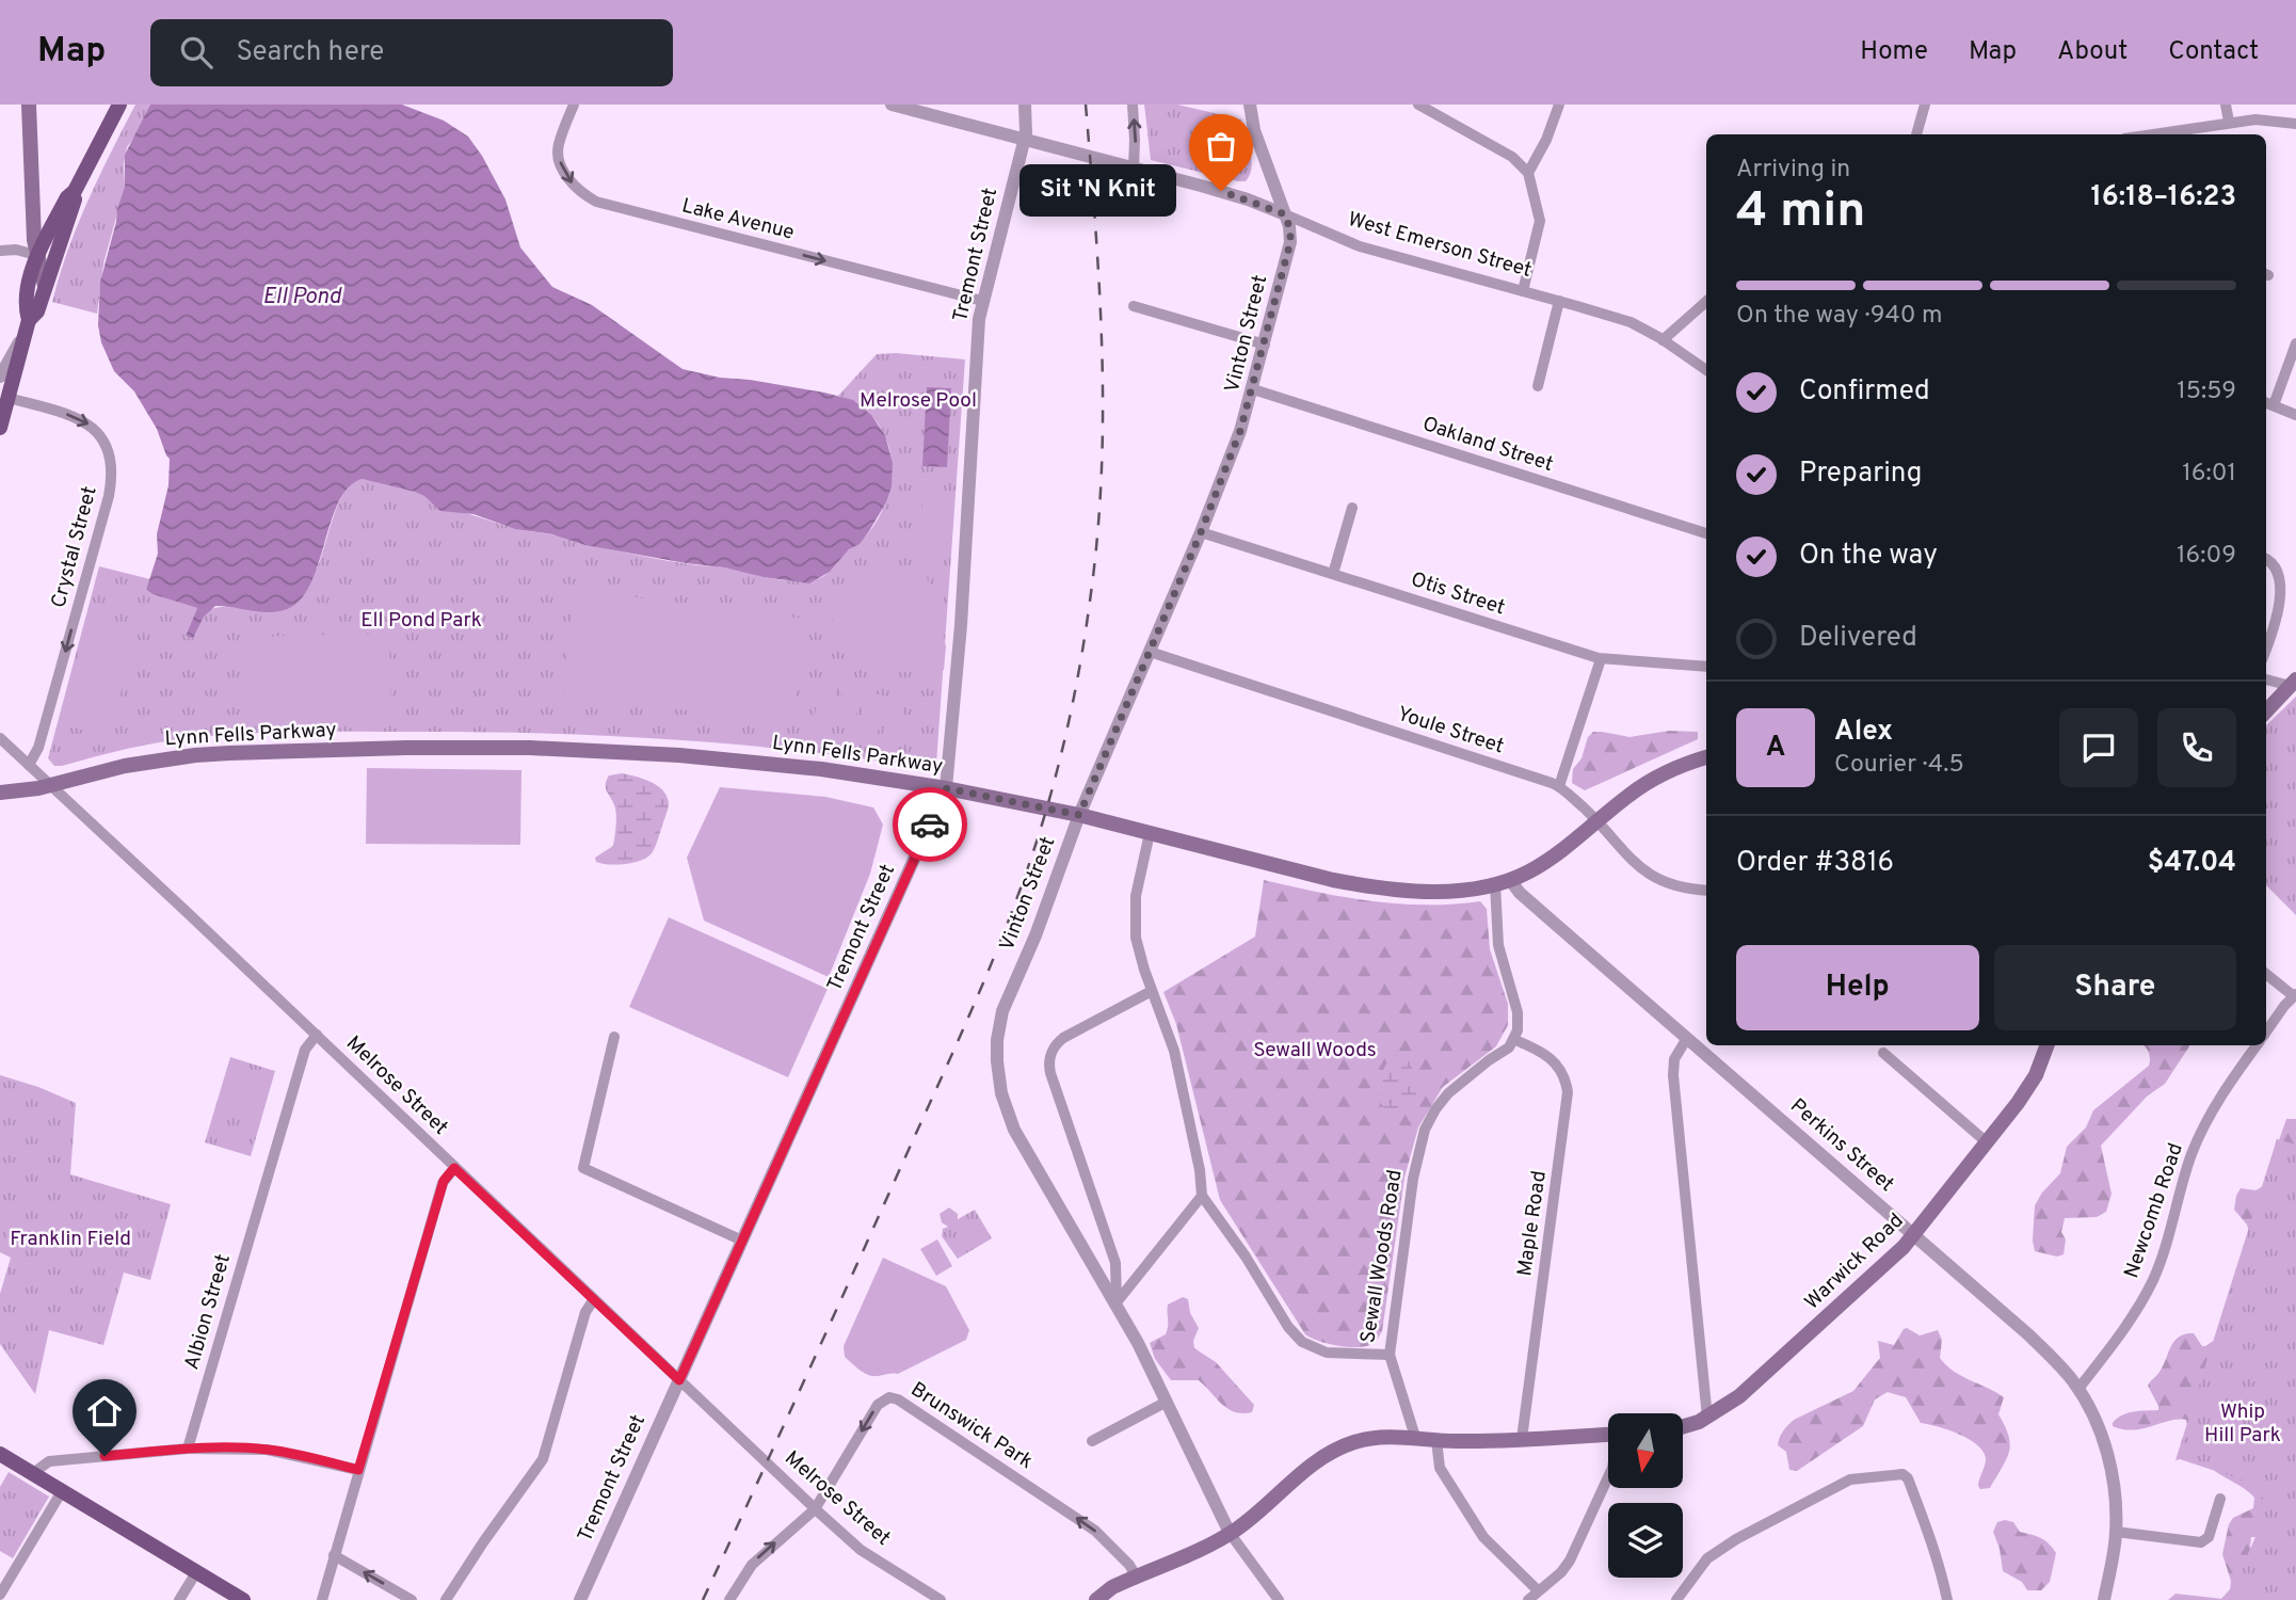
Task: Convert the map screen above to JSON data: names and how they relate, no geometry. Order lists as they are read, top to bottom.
{
  "streets": {
    "main road": ["Lynn Fells Parkway", "Warwick Road"],
    "street": [
      "Lake Avenue",
      "West Emerson Street",
      "Tremont Street",
      "Vinton Street",
      "Oakland Street",
      "Crystal Street",
      "Otis Street",
      "Youle Street",
      "Melrose Street",
      "Perkins Street",
      "Newcomb Road",
      "Maple Road",
      "Sewall Woods Road",
      "Albion Street",
      "Brunswick Park"
    ]
  },
  "crossings": [
    ["Lake Avenue", "Tremont Street"],
    ["West Emerson Street", "Tremont Street"],
    ["West Emerson Street", "Vinton Street"],
    ["Tremont Street", "Lynn Fells Parkway"],
    ["Tremont Street", "Melrose Street"],
    ["Vinton Street", "Oakland Street"],
    ["Vinton Street", "Otis Street"],
    ["Vinton Street", "Youle Street"],
    ["Vinton Street", "Lynn Fells Parkway"],
    ["Crystal Street", "Melrose Street"],
    ["Youle Street", "Lynn Fells Parkway"],
    ["Lynn Fells Parkway", "Melrose Street"],
    ["Lynn Fells Parkway", "Perkins Street"],
    ["Lynn Fells Parkway", "Sewall Woods Road"],
    ["Melrose Street", "Albion Street"],
    ["Melrose Street", "Brunswick Park"],
    ["Perkins Street", "Newcomb Road"],
    ["Perkins Street", "Warwick Road"],
    ["Maple Road", "Sewall Woods Road"]
  ],
  "one_way": ["Lake Avenue", "Crystal Street"],
  "water": ["Ell Pond"],
  "parks": [
    "Melrose Pool",
    "Ell Pond Park",
    "Sewall Woods",
    "Franklin Field",
    "Whip Hill Park"
  ],
  "places": ["Sit 'N Knit"],
  "north": "bottom",
  "page": {
    "header": "Map",
    "search": "Search here",
    "nav": [
      "Home",
      "Map",
      "About",
      "Contact"
    ],
    "heading": ["4 min", "Arriving in", "16:18–16:23"],
    "panel": [
      "Alex",
      "Courier · 4.5",
      "Order #3816",
      "$47.04"
    ],
    "bubble": "Sit 'N Knit",
    "bar": "On the way · 940 m",
    "list": [
      ["Confirmed", "15:59"],
      ["Preparing", "16:01"],
      ["On the way", "16:09"],
      "Delivered"
    ],
    "round": "A",
    "buttons": ["Help", "Share"]
  }
}
